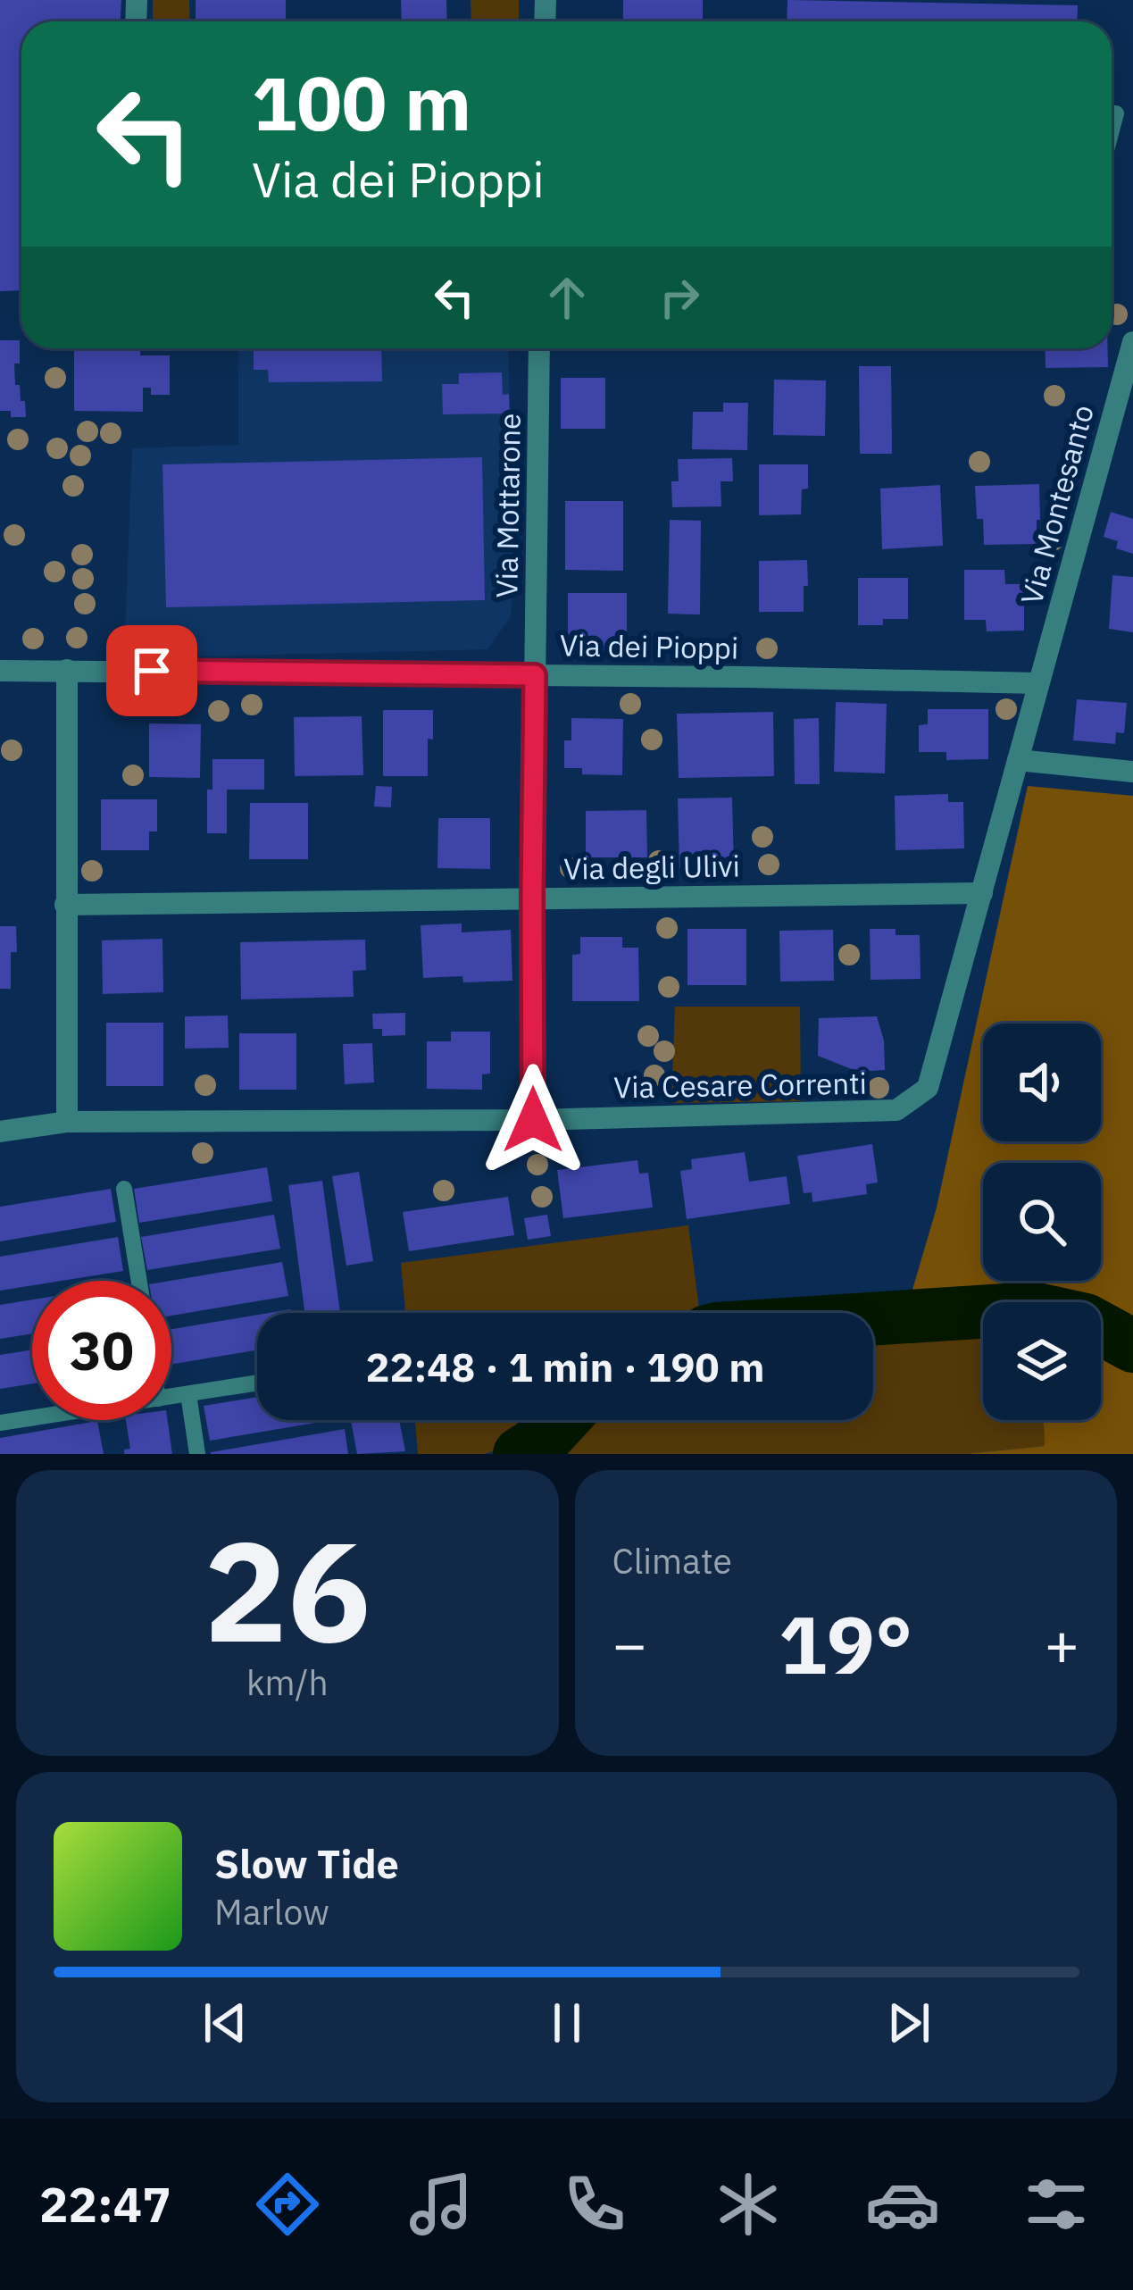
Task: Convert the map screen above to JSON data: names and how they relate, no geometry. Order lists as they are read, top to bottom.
{
  "streets": {
    "street": [
      "Via Montesanto",
      "Via Mottarone",
      "Via dei Pioppi",
      "Via degli Ulivi",
      "Via Cesare Correnti"
    ]
  },
  "crossings": [
    ["Via Montesanto", "Via dei Pioppi"],
    ["Via Montesanto", "Via Cesare Correnti"],
    ["Via Mottarone", "Via dei Pioppi"],
    ["Via Mottarone", "Via degli Ulivi"],
    ["Via Mottarone", "Via Cesare Correnti"],
    ["Via dei Pioppi", "Via Cesare Correnti"],
    ["Via degli Ulivi", "Via Cesare Correnti"]
  ],
  "page": {
    "turn": ["100 m", "Via dei Pioppi"],
    "limit": "30",
    "trip": "22:48 · 1 min · 190 m",
    "tile": [
      ["26", "km/h"],
      "Climate"
    ],
    "heat": ["−", "19°", "+"],
    "song": ["Slow Tide", "Marlow"],
    "tabs": "22:47"
  }
}
